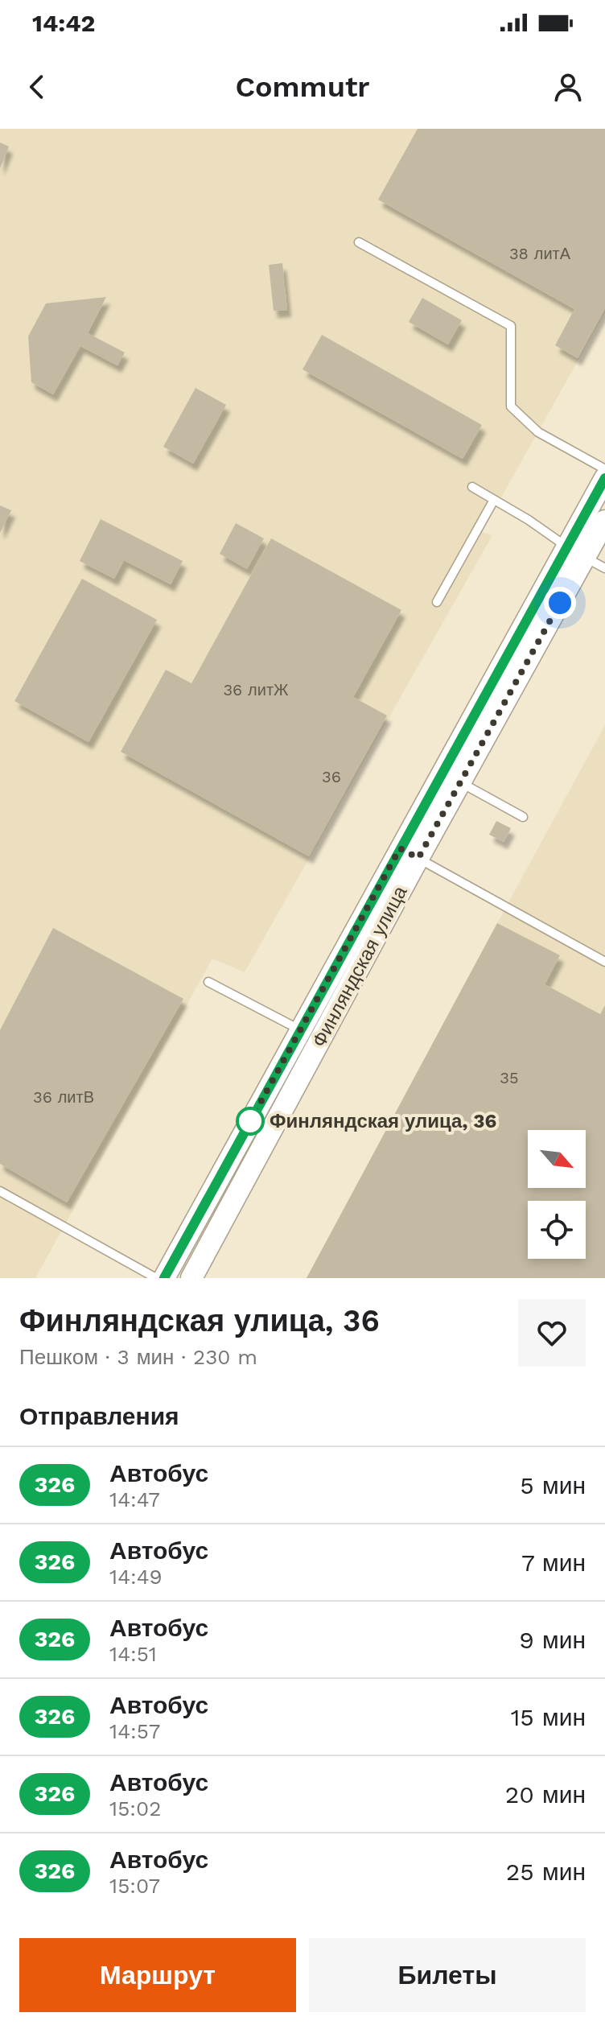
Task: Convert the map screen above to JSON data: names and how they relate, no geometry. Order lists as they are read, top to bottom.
{
  "streets": {
    "street": ["Финляндская улица"]
  },
  "places": ["Финляндская улица, 36"],
  "lines": ["bus line 326"],
  "house_numbers": [
    "38 литА",
    "36 литЖ",
    "36",
    "35",
    "36 литВ"
  ],
  "north": "bottom right",
  "page": {
    "status": "14:42",
    "header": "Commutr",
    "heading": [
      ["Финляндская улица, 36", "Пешком · 3 мин · 230 m"],
      "Отправления"
    ],
    "list": [
      {
        "mark": "326",
        "name": "Автобус",
        "note": "14:47",
        "value": "5 мин"
      },
      {
        "mark": "326",
        "name": "Автобус",
        "note": "14:49",
        "value": "7 мин"
      },
      {
        "mark": "326",
        "name": "Автобус",
        "note": "14:51",
        "value": "9 мин"
      },
      {
        "mark": "326",
        "name": "Автобус",
        "note": "14:57",
        "value": "15 мин"
      },
      {
        "mark": "326",
        "name": "Автобус",
        "note": "15:02",
        "value": "20 мин"
      },
      {
        "mark": "326",
        "name": "Автобус",
        "note": "15:07",
        "value": "25 мин"
      }
    ],
    "buttons": ["Маршрут", "Билеты"]
  }
}
